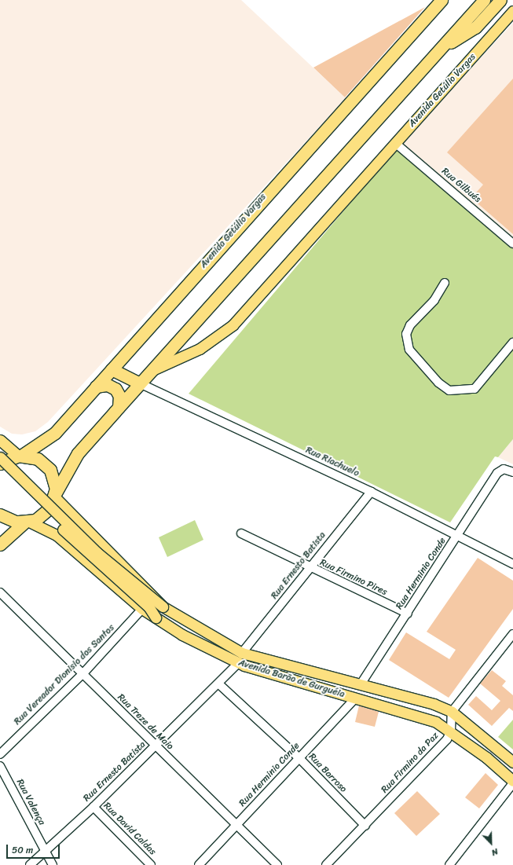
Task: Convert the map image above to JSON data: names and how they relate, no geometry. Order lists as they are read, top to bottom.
{
  "streets": {
    "highway": ["Avenida Getúlio Vargas"],
    "main road": ["Avenida Barão de Gurguéia"],
    "street": [
      "Rua Gilbués",
      "Rua Riachuelo",
      "Rua Ernesto Batista",
      "Rua Herminio Conde",
      "Rua Firmino Pires",
      "Rua Vereador Dionisio dos Santos",
      "Rua Treze de Maio",
      "Rua Firmino da Paz",
      "Rua Barroso",
      "Rua Valença",
      "Rua David Caldas"
    ]
  },
  "crossings": [
    ["Avenida Getúlio Vargas", "Rua Gilbués"],
    ["Avenida Getúlio Vargas", "Rua Riachuelo"],
    ["Avenida Getúlio Vargas", "Avenida Barão de Gurguéia"],
    ["Rua Riachuelo", "Rua Ernesto Batista"],
    ["Rua Riachuelo", "Rua Herminio Conde"],
    ["Rua Ernesto Batista", "Rua Firmino Pires"],
    ["Rua Ernesto Batista", "Avenida Barão de Gurguéia"],
    ["Rua Ernesto Batista", "Rua Treze de Maio"],
    ["Rua Ernesto Batista", "Rua Barroso"],
    ["Rua Ernesto Batista", "Rua Valença"],
    ["Rua Ernesto Batista", "Rua David Caldas"],
    ["Rua Herminio Conde", "Rua Firmino Pires"],
    ["Rua Herminio Conde", "Avenida Barão de Gurguéia"],
    ["Rua Herminio Conde", "Rua Treze de Maio"],
    ["Rua Herminio Conde", "Rua Barroso"],
    ["Rua Vereador Dionisio dos Santos", "Avenida Barão de Gurguéia"],
    ["Rua Vereador Dionisio dos Santos", "Rua Treze de Maio"],
    ["Avenida Barão de Gurguéia", "Rua Firmino da Paz"],
    ["Rua Firmino da Paz", "Rua Barroso"]
  ],
  "scale_bar": "50 m",
  "north": "bottom right"
}
